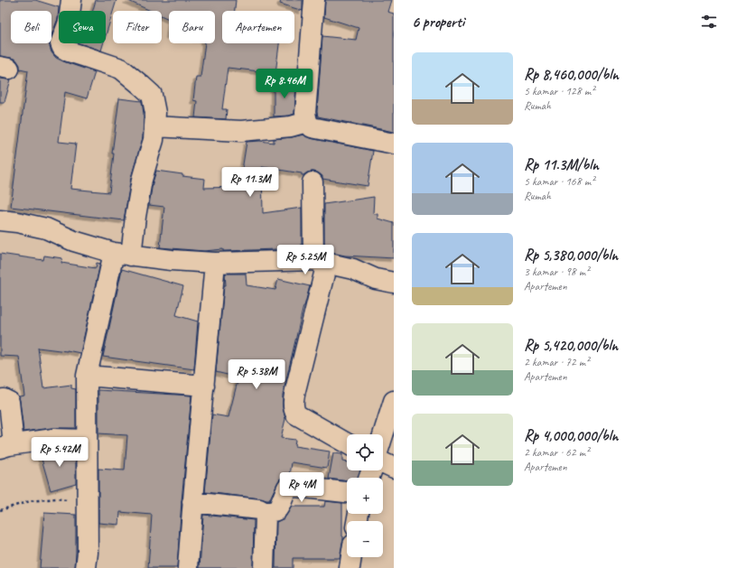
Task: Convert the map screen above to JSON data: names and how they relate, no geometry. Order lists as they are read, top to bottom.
{
  "page": {
    "heading": "6 properti",
    "chip": [
      "Beli",
      "Sewa",
      "Filter",
      "Baru",
      "Apartemen"
    ],
    "list": [
      {
        "name": "Rp 8,460,000/bln",
        "note": "5 kamar · 128 m² · Rumah"
      },
      {
        "name": "Rp 11.3M/bln",
        "note": "5 kamar · 168 m² · Rumah"
      },
      {
        "name": "Rp 5,380,000/bln",
        "note": "3 kamar · 98 m² · Apartemen"
      },
      {
        "name": "Rp 5,420,000/bln",
        "note": "2 kamar · 72 m² · Apartemen"
      },
      {
        "name": "Rp 4,000,000/bln",
        "note": "2 kamar · 62 m² · Apartemen"
      }
    ],
    "price": [
      "Rp 8.46M",
      "Rp 11.3M",
      "Rp 5.25M",
      "Rp 5.38M",
      "Rp 5.42M",
      "Rp 4M"
    ],
    "map_buttons": ["+", "−"]
  }
}
